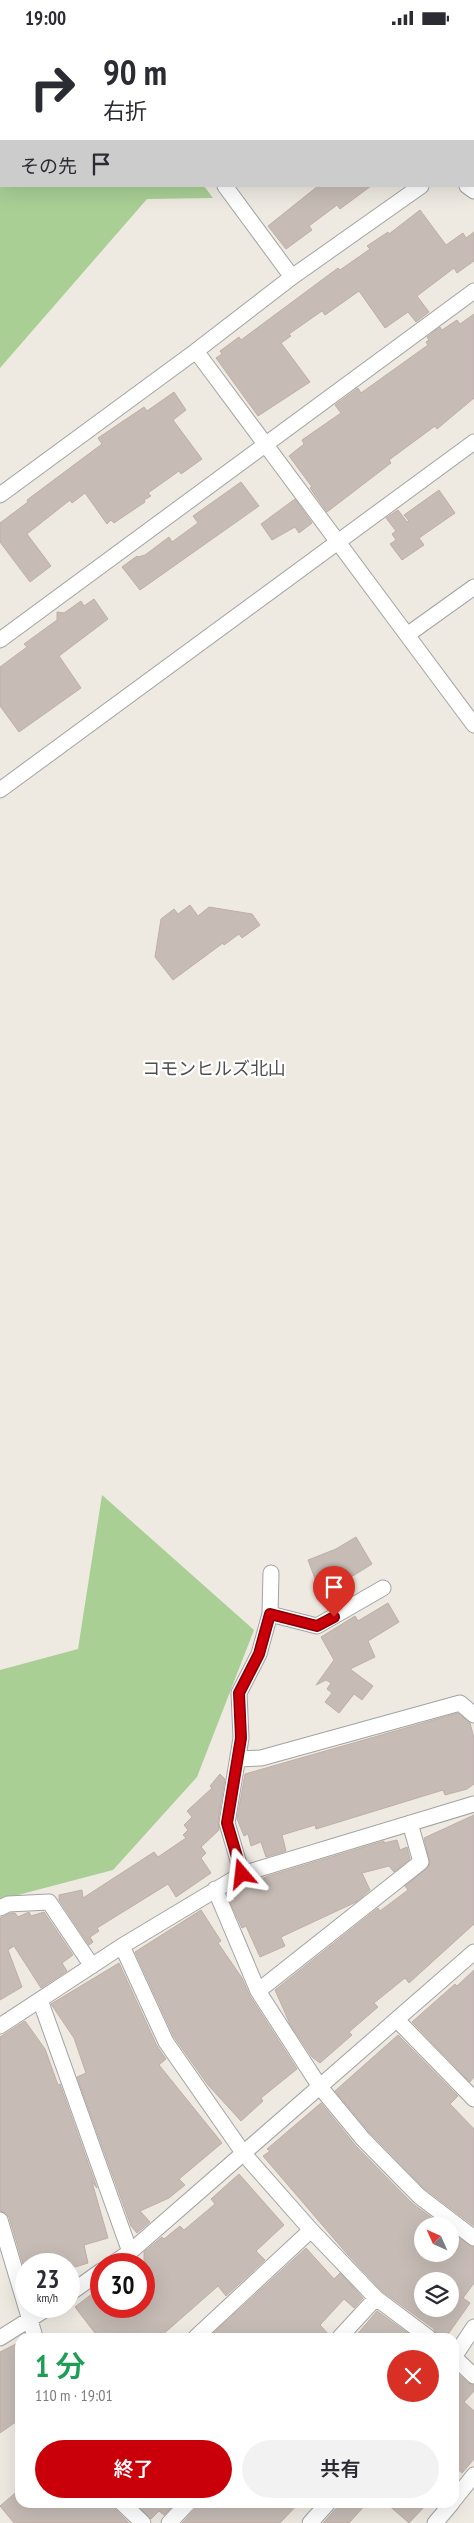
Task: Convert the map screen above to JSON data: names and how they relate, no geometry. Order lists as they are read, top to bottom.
{
  "districts": ["コモンヒルズ北山"],
  "north": "top left",
  "page": {
    "status": "19:00",
    "turn": ["90 m", "右折"],
    "then": "その先",
    "speed": "23 km/h",
    "limit": "30",
    "heading": ["1 分", "110 m · 19:01"],
    "buttons": ["終了", "共有"]
  }
}
